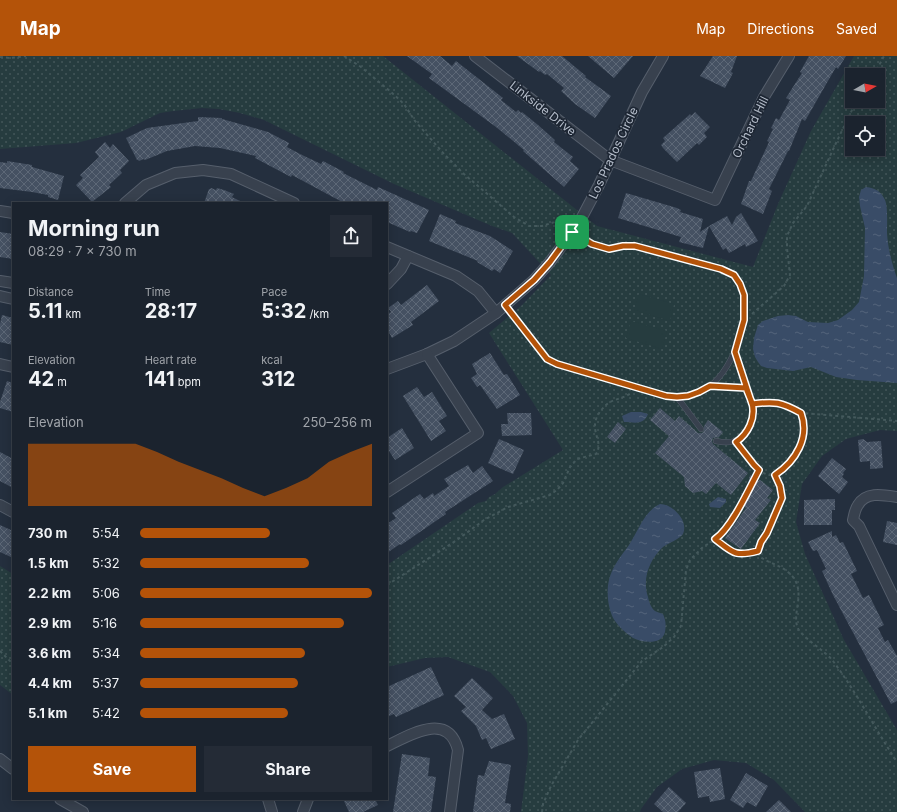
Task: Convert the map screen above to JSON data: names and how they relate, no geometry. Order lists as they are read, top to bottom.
{
  "streets": {
    "street": ["Linkside Drive", "Orchard Hill", "Los Prados Circle"]
  },
  "crossings": [
    ["Linkside Drive", "Orchard Hill"],
    ["Linkside Drive", "Los Prados Circle"]
  ],
  "north": "right",
  "page": {
    "header": "Map",
    "nav": ["Map", "Directions", "Saved"],
    "heading": ["Morning run", "08:29 · 7 × 730 m"],
    "stats": [
      ["Distance", "5.11 km"],
      ["Time", "28:17"],
      ["Pace", "5:32 /km"],
      ["Elevation", "42 m"],
      ["Heart rate", "141 bpm"],
      ["kcal", "312"]
    ],
    "chart": ["Elevation", "250–256 m"],
    "list": [
      {
        "name": "730 m",
        "note": "5:54"
      },
      {
        "name": "1.5 km",
        "note": "5:32"
      },
      {
        "name": "2.2 km",
        "note": "5:06"
      },
      {
        "name": "2.9 km",
        "note": "5:16"
      },
      {
        "name": "3.6 km",
        "note": "5:34"
      },
      {
        "name": "4.4 km",
        "note": "5:37"
      },
      {
        "name": "5.1 km",
        "note": "5:42"
      }
    ],
    "buttons": ["Save", "Share"]
  }
}
